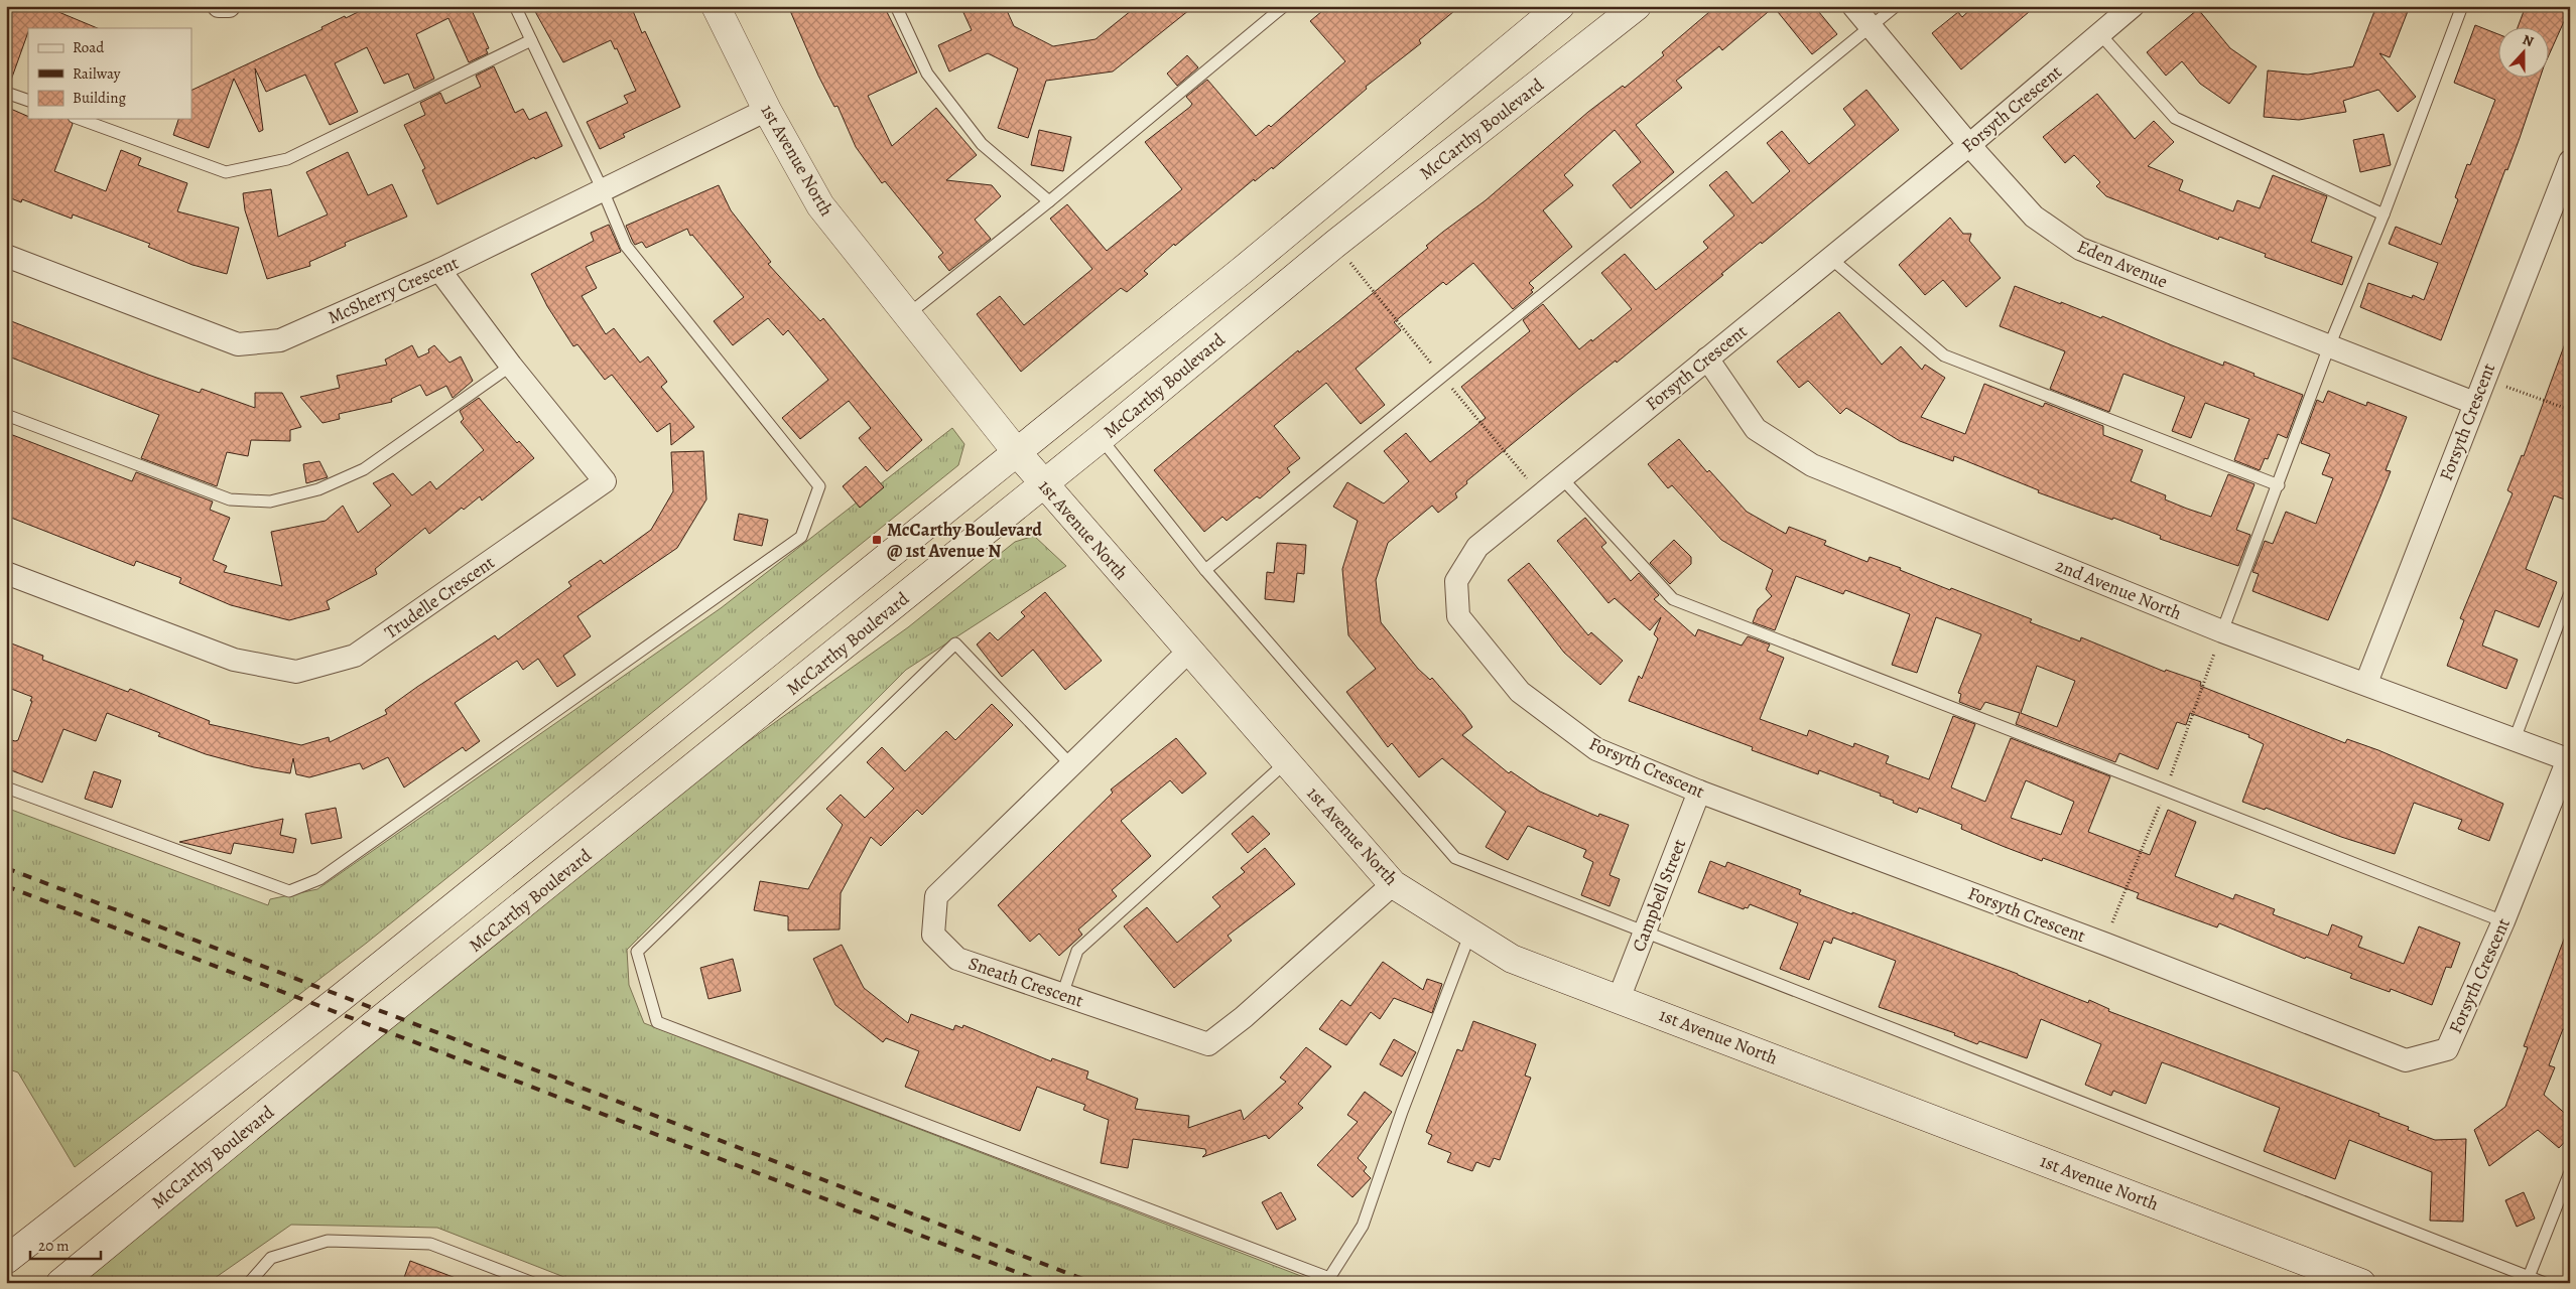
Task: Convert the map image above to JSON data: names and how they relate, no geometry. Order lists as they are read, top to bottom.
{
  "streets": {
    "main road": ["McCarthy Boulevard", "1st Avenue North"],
    "street": [
      "Forsyth Crescent",
      "Eden Avenue",
      "McSherry Crescent",
      "2nd Avenue North",
      "Trudelle Crescent",
      "Campbell Street",
      "Sneath Crescent"
    ]
  },
  "crossings": [
    ["Forsyth Crescent", "Eden Avenue"],
    ["Forsyth Crescent", "2nd Avenue North"],
    ["Forsyth Crescent", "Campbell Street"],
    ["McCarthy Boulevard", "1st Avenue North"],
    ["1st Avenue North", "McSherry Crescent"],
    ["1st Avenue North", "Campbell Street"],
    ["1st Avenue North", "Sneath Crescent"],
    ["McSherry Crescent", "Trudelle Crescent"]
  ],
  "places": {
    "transit": ["McCarthy Boulevard @ 1st Avenue N"]
  },
  "legend": ["Road", "Railway", "Building"],
  "scale_bar": "20 m",
  "north": "top"
}
